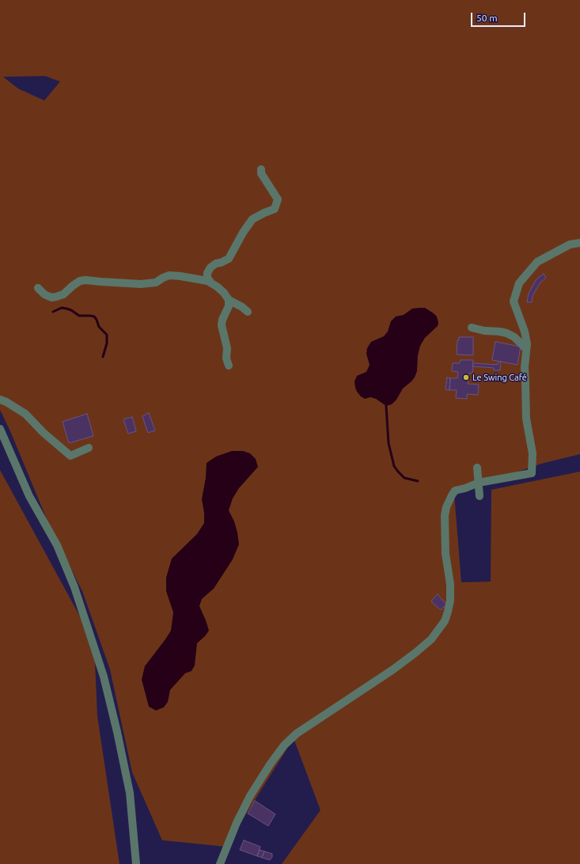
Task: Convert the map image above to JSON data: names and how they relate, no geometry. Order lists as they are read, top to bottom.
{
  "places": ["Le Swing Café"],
  "scale_bar": "50 m"
}
